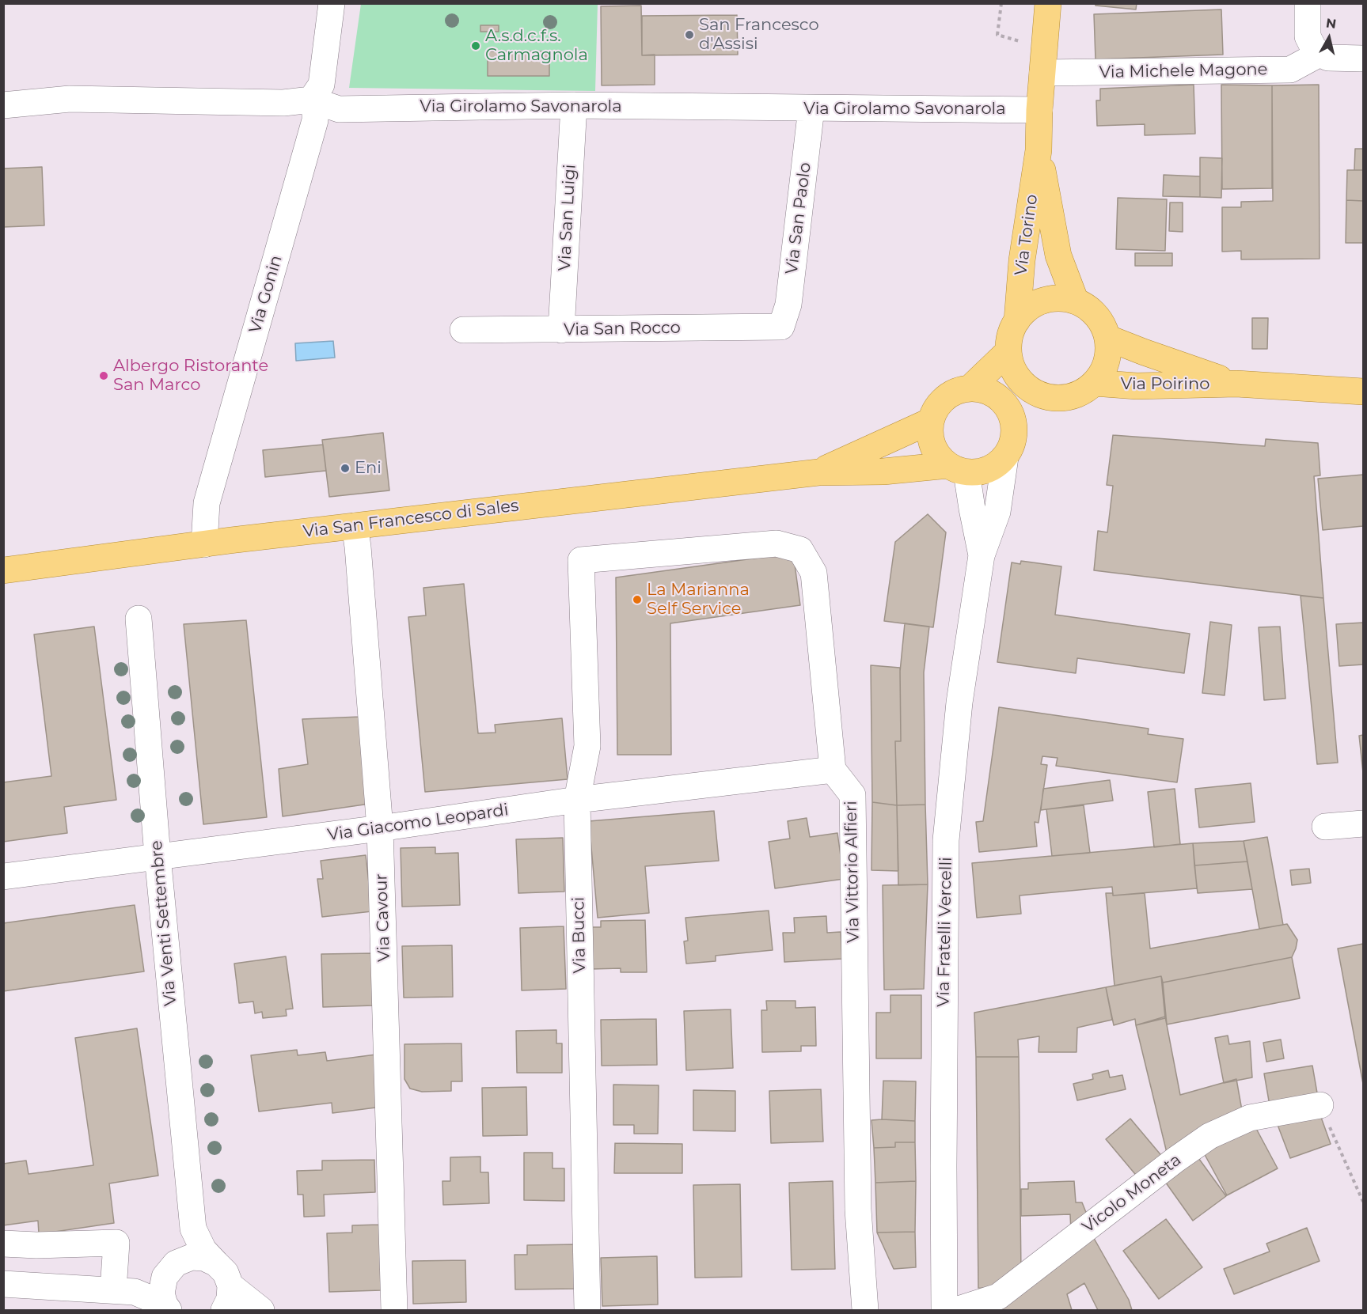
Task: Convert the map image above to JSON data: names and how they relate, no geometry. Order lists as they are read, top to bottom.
{
  "streets": {
    "main road": ["Via Torino", "Via Poirino", "Via San Francesco di Sales"],
    "street": [
      "Via Michele Magone",
      "Via Girolamo Savonarola",
      "Via San Luigi",
      "Via San Paolo",
      "Via Gonin",
      "Via San Rocco",
      "Via Giacomo Leopardi",
      "Via Vittorio Alfieri",
      "Via Cavour",
      "Via Venti Settembre",
      "Via Fratelli Vercelli",
      "Via Bucci",
      "Vicolo Moneta"
    ]
  },
  "crossings": [
    ["Via Michele Magone", "Via Torino"],
    ["Via Girolamo Savonarola", "Via San Luigi"],
    ["Via Girolamo Savonarola", "Via San Paolo"],
    ["Via Girolamo Savonarola", "Via Torino"],
    ["Via Girolamo Savonarola", "Via Gonin"],
    ["Via San Luigi", "Via San Rocco"],
    ["Via San Paolo", "Via San Rocco"],
    ["Via Torino", "Via Poirino"],
    ["Via Gonin", "Via San Francesco di Sales"],
    ["Via San Francesco di Sales", "Via Cavour"],
    ["Via San Francesco di Sales", "Via Fratelli Vercelli"],
    ["Via Giacomo Leopardi", "Via Vittorio Alfieri"],
    ["Via Giacomo Leopardi", "Via Cavour"],
    ["Via Giacomo Leopardi", "Via Venti Settembre"],
    ["Via Giacomo Leopardi", "Via Bucci"],
    ["Via Vittorio Alfieri", "Via Bucci"]
  ],
  "places": [
    "San Francesco d'Assisi",
    "A.s.d.c.f.s. Carmagnola",
    "Albergo Ristorante San Marco",
    "Eni",
    "La Marianna Self Service"
  ],
  "north": "top"
}
